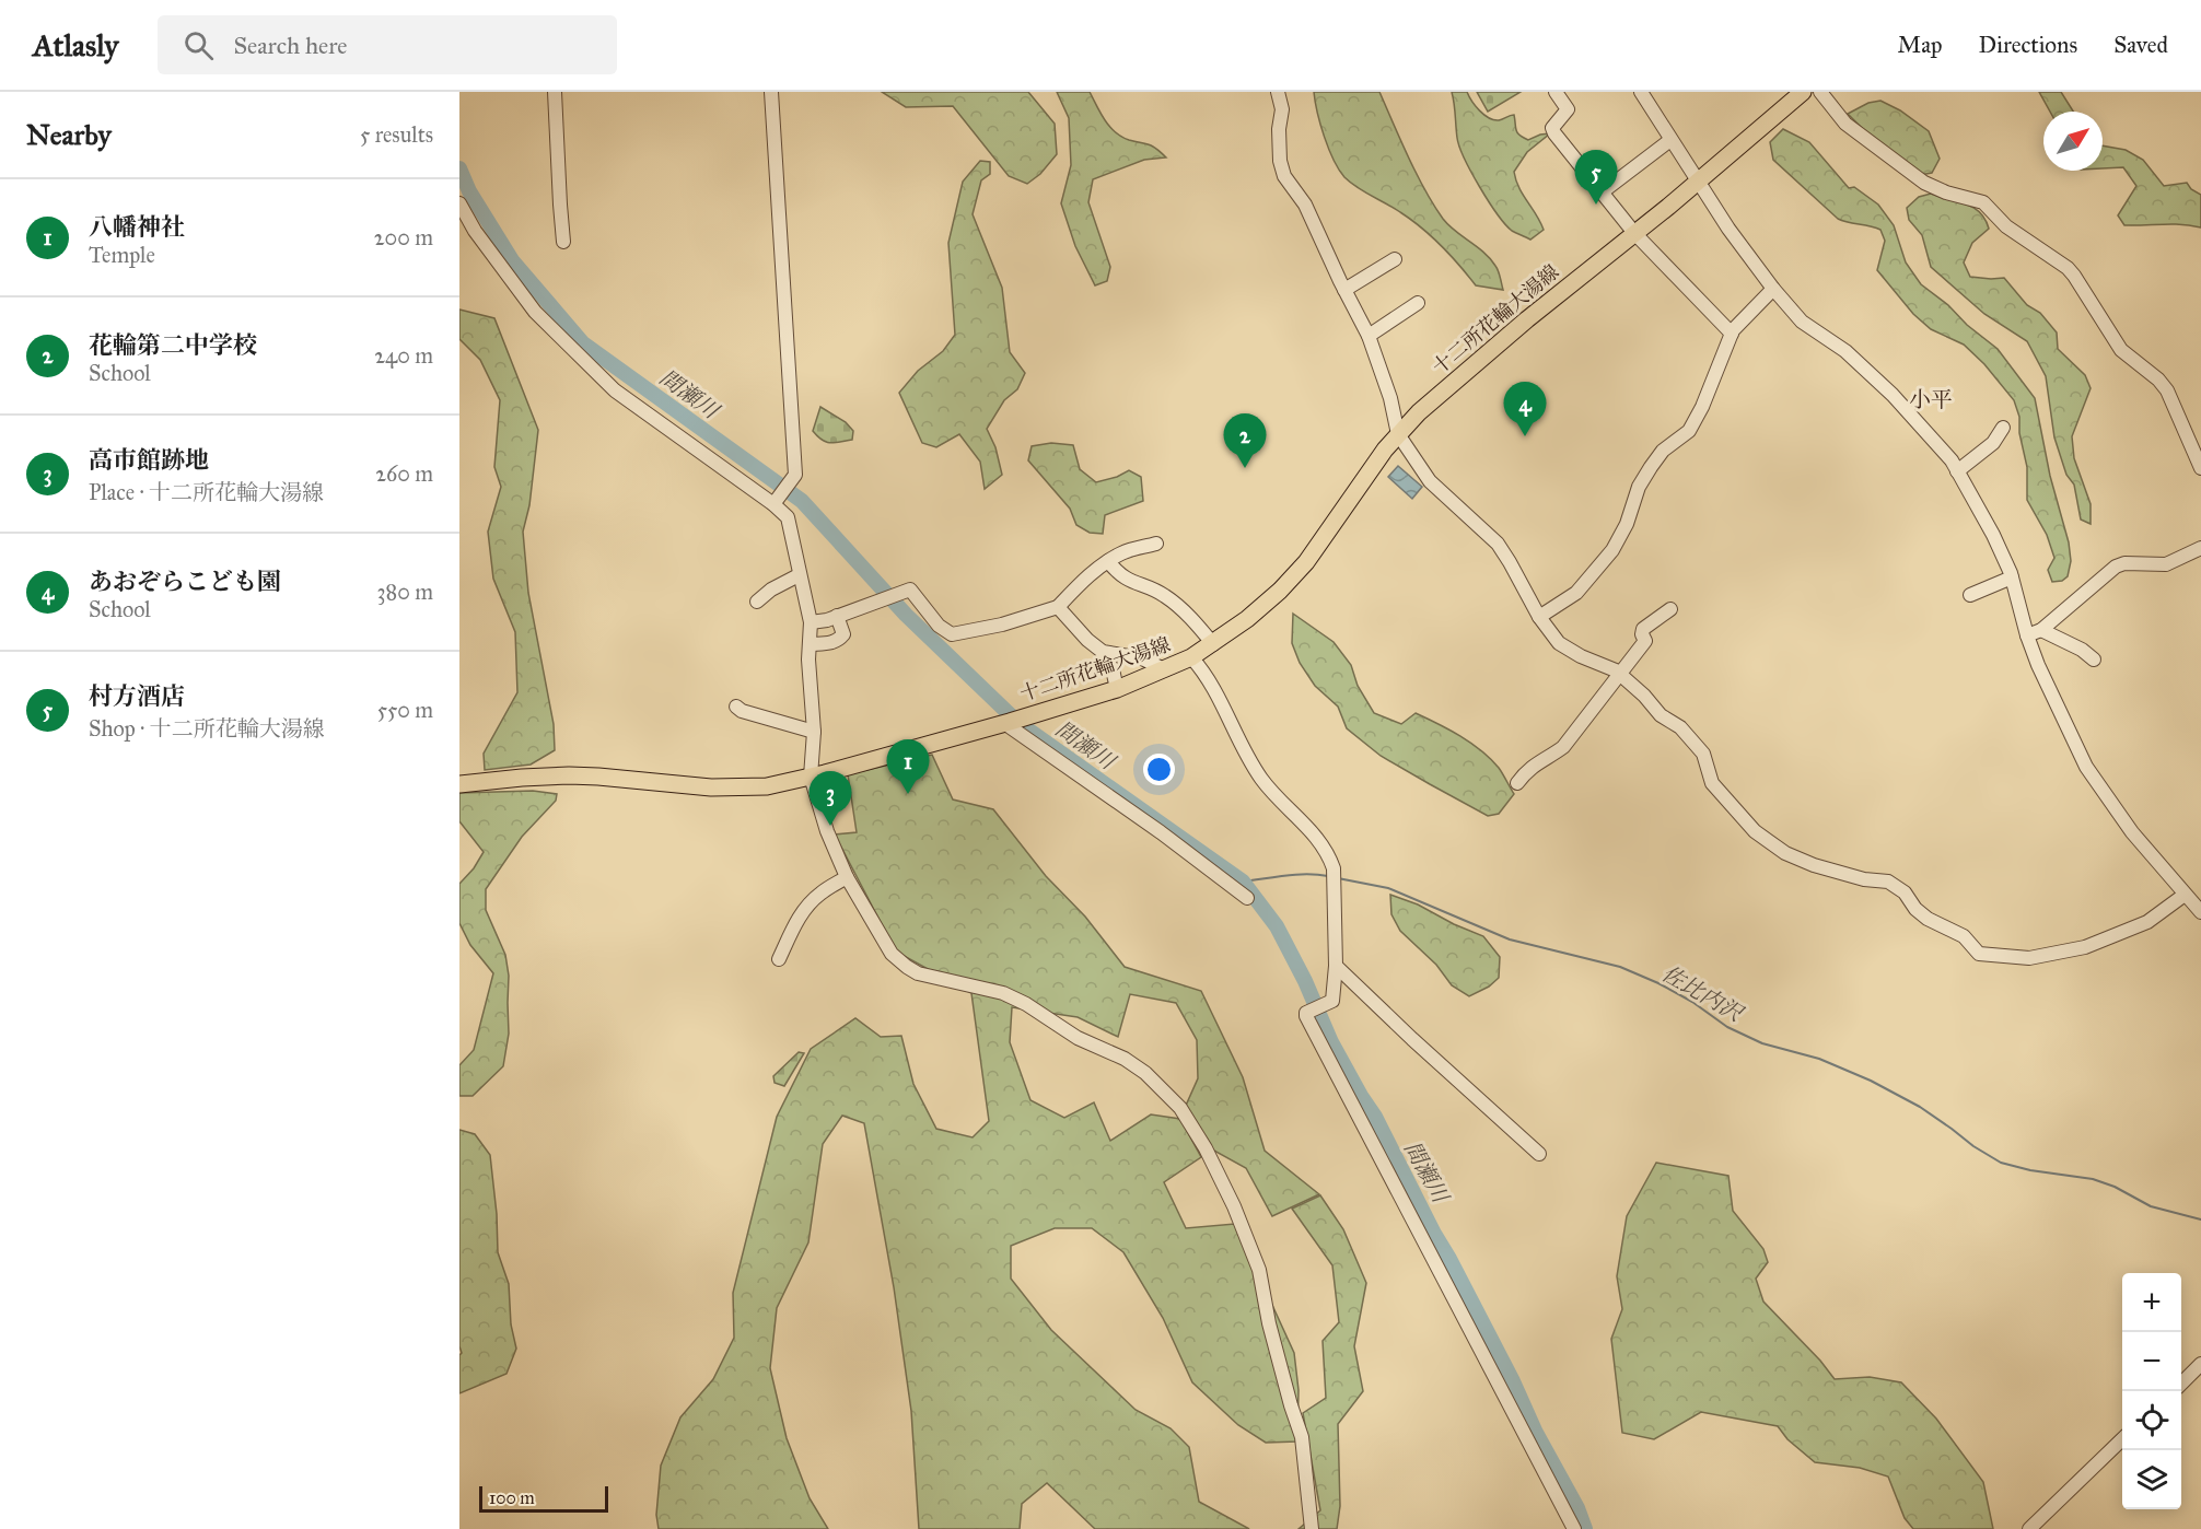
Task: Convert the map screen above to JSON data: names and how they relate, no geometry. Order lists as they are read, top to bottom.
{
  "streets": {
    "main road": ["十二所花輪大湯線"]
  },
  "districts": ["小平"],
  "water": ["間瀬川", "佐比内沢"],
  "scale_bar": "100 m",
  "north": "top right",
  "page": {
    "header": "Atlasly",
    "search": "Search here",
    "nav": ["Map", "Directions", "Saved"],
    "heading": ["Nearby", "5 results"],
    "pins": [
      "5",
      "4",
      "2",
      "1",
      "3"
    ],
    "list": [
      {
        "mark": "1",
        "name": "八幡神社",
        "note": "Temple",
        "value": "200 m"
      },
      {
        "mark": "2",
        "name": "花輪第二中学校",
        "note": "School",
        "value": "240 m"
      },
      {
        "mark": "3",
        "name": "高市館跡地",
        "note": "Place · 十二所花輪大湯線",
        "value": "260 m"
      },
      {
        "mark": "4",
        "name": "あおぞらこども園",
        "note": "School",
        "value": "380 m"
      },
      {
        "mark": "5",
        "name": "村方酒店",
        "note": "Shop · 十二所花輪大湯線",
        "value": "550 m"
      }
    ],
    "map_buttons": ["+", "−"],
    "scale": "100 m"
  }
}
